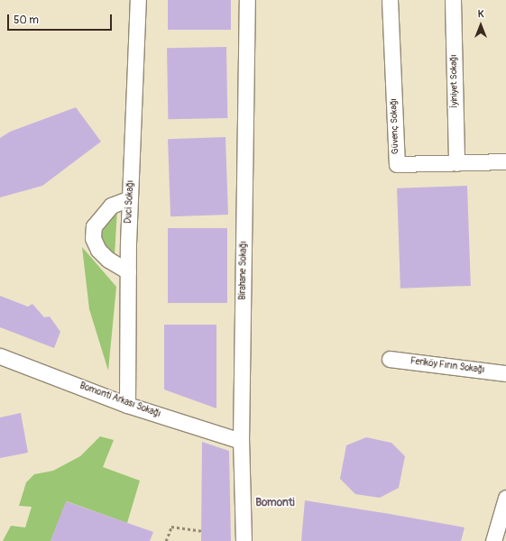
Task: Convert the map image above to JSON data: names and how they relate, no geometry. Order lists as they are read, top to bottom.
{
  "streets": {
    "street": [
      "İyiniyet Sokağı",
      "Güvenç Sokağı",
      "Duci Sokağı",
      "Birahane Sokağı",
      "Feriköy Fırın Sokağı",
      "Bomonti Arkası Sokağı"
    ]
  },
  "crossings": [
    ["İyiniyet Sokağı", "Güvenç Sokağı"],
    ["Duci Sokağı", "Bomonti Arkası Sokağı"],
    ["Birahane Sokağı", "Bomonti Arkası Sokağı"]
  ],
  "districts": ["Bomonti"],
  "scale_bar": "50 m",
  "north": "top"
}
